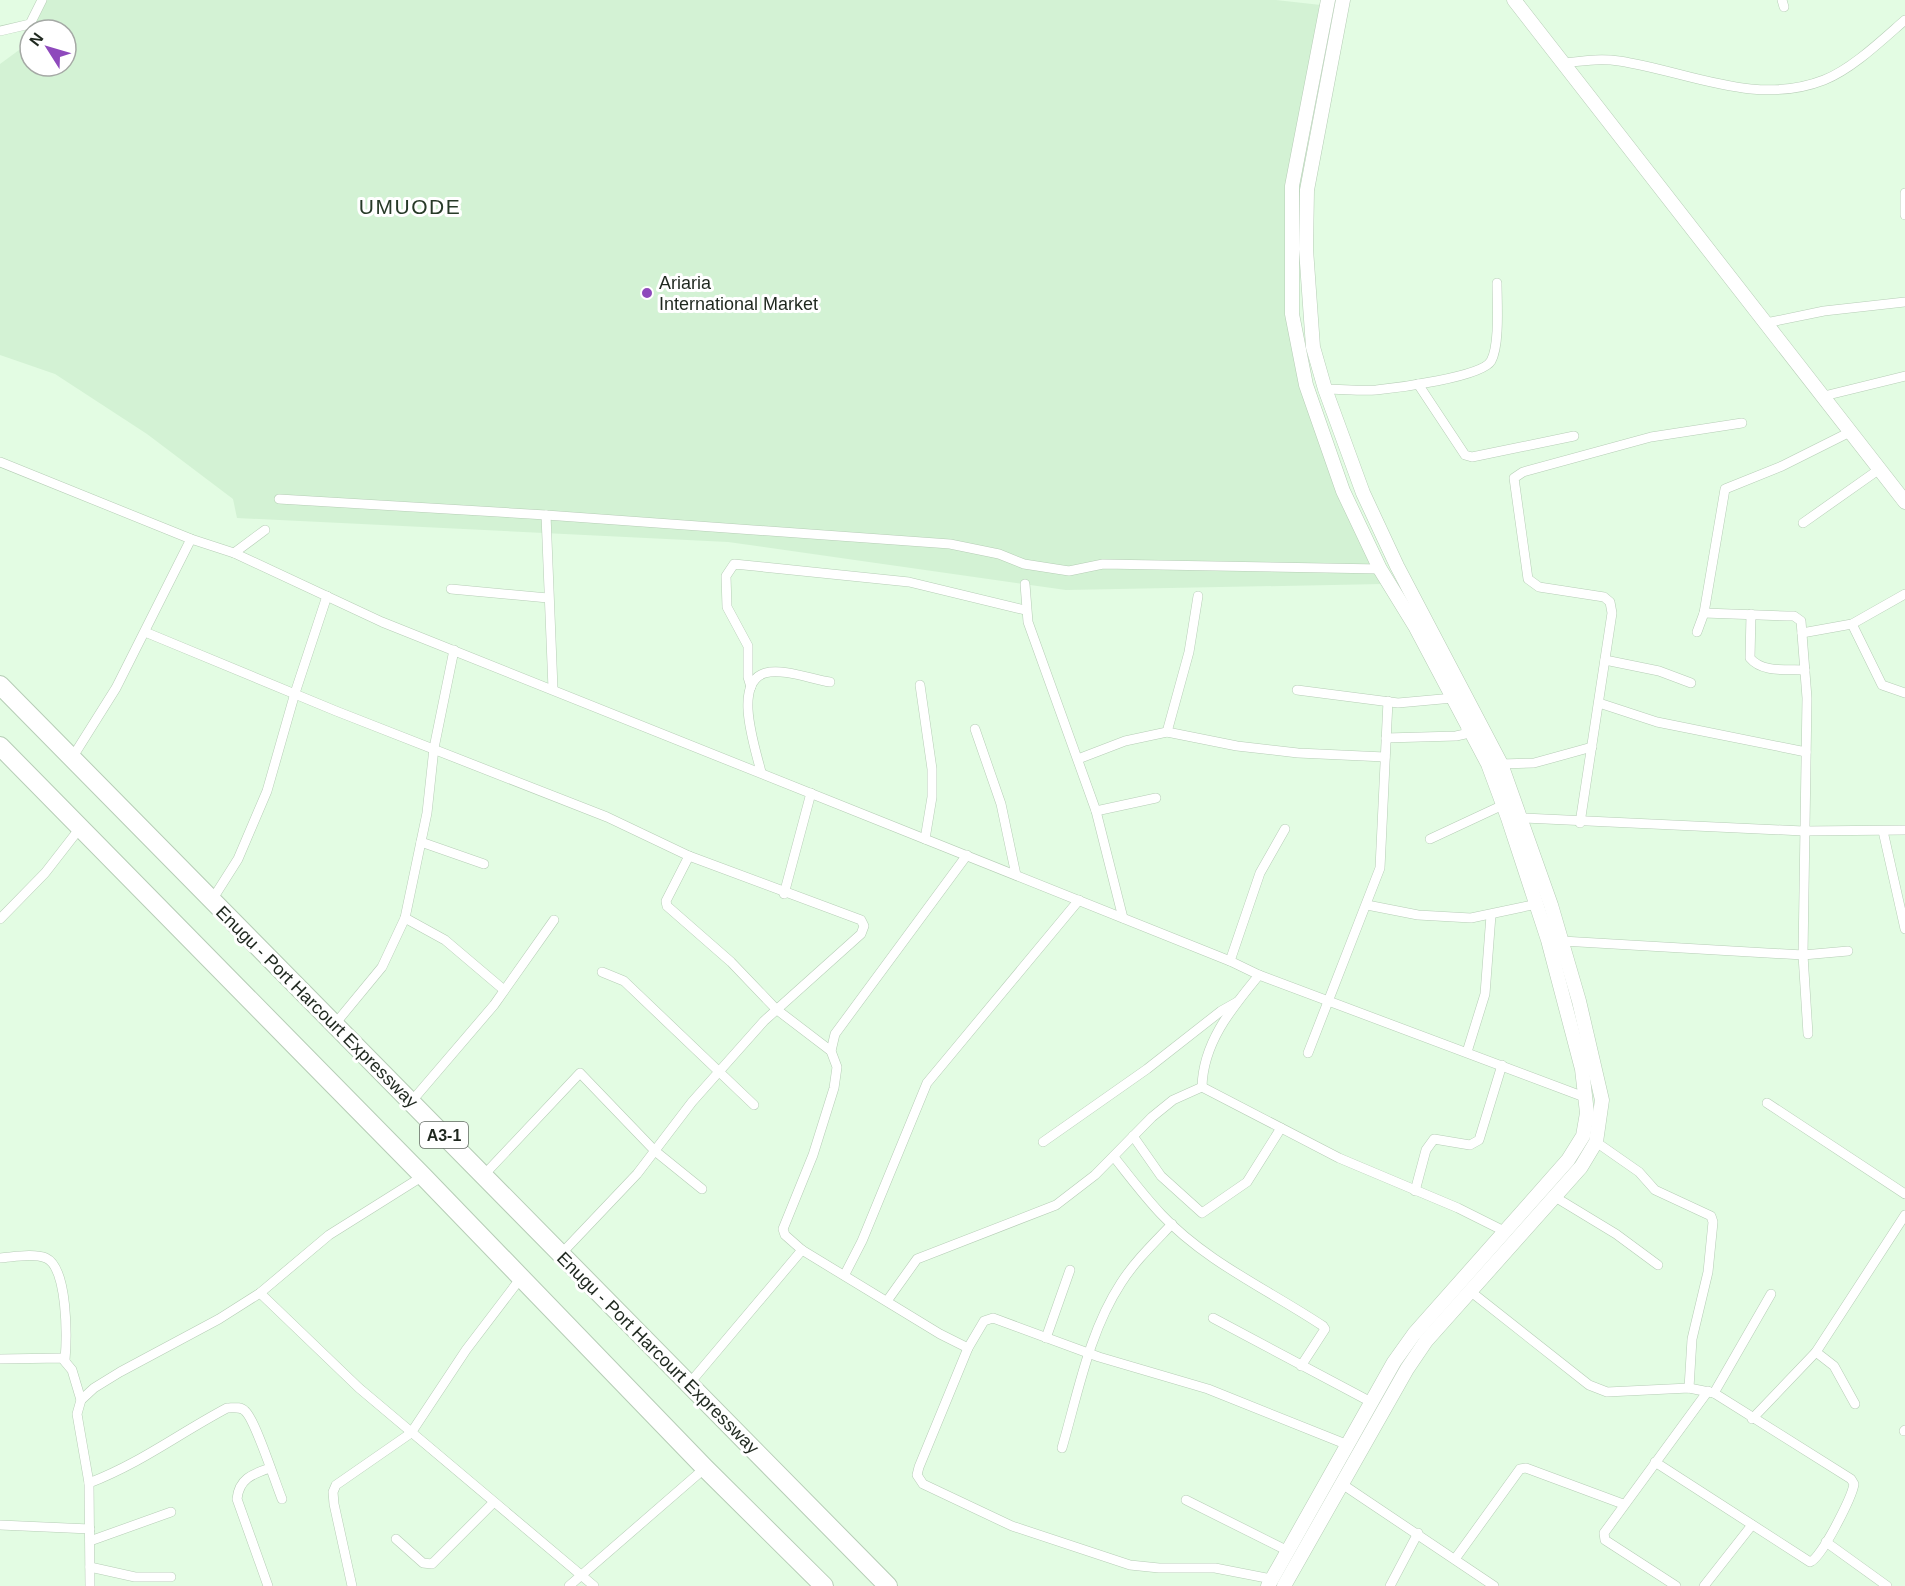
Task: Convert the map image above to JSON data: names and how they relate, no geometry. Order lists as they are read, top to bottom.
{
  "streets": {
    "highway": ["Enugu - Port Harcourt Expressway", "A3-1"]
  },
  "districts": ["UMUODE"],
  "places": ["Ariaria International Market"],
  "north": "top left"
}
